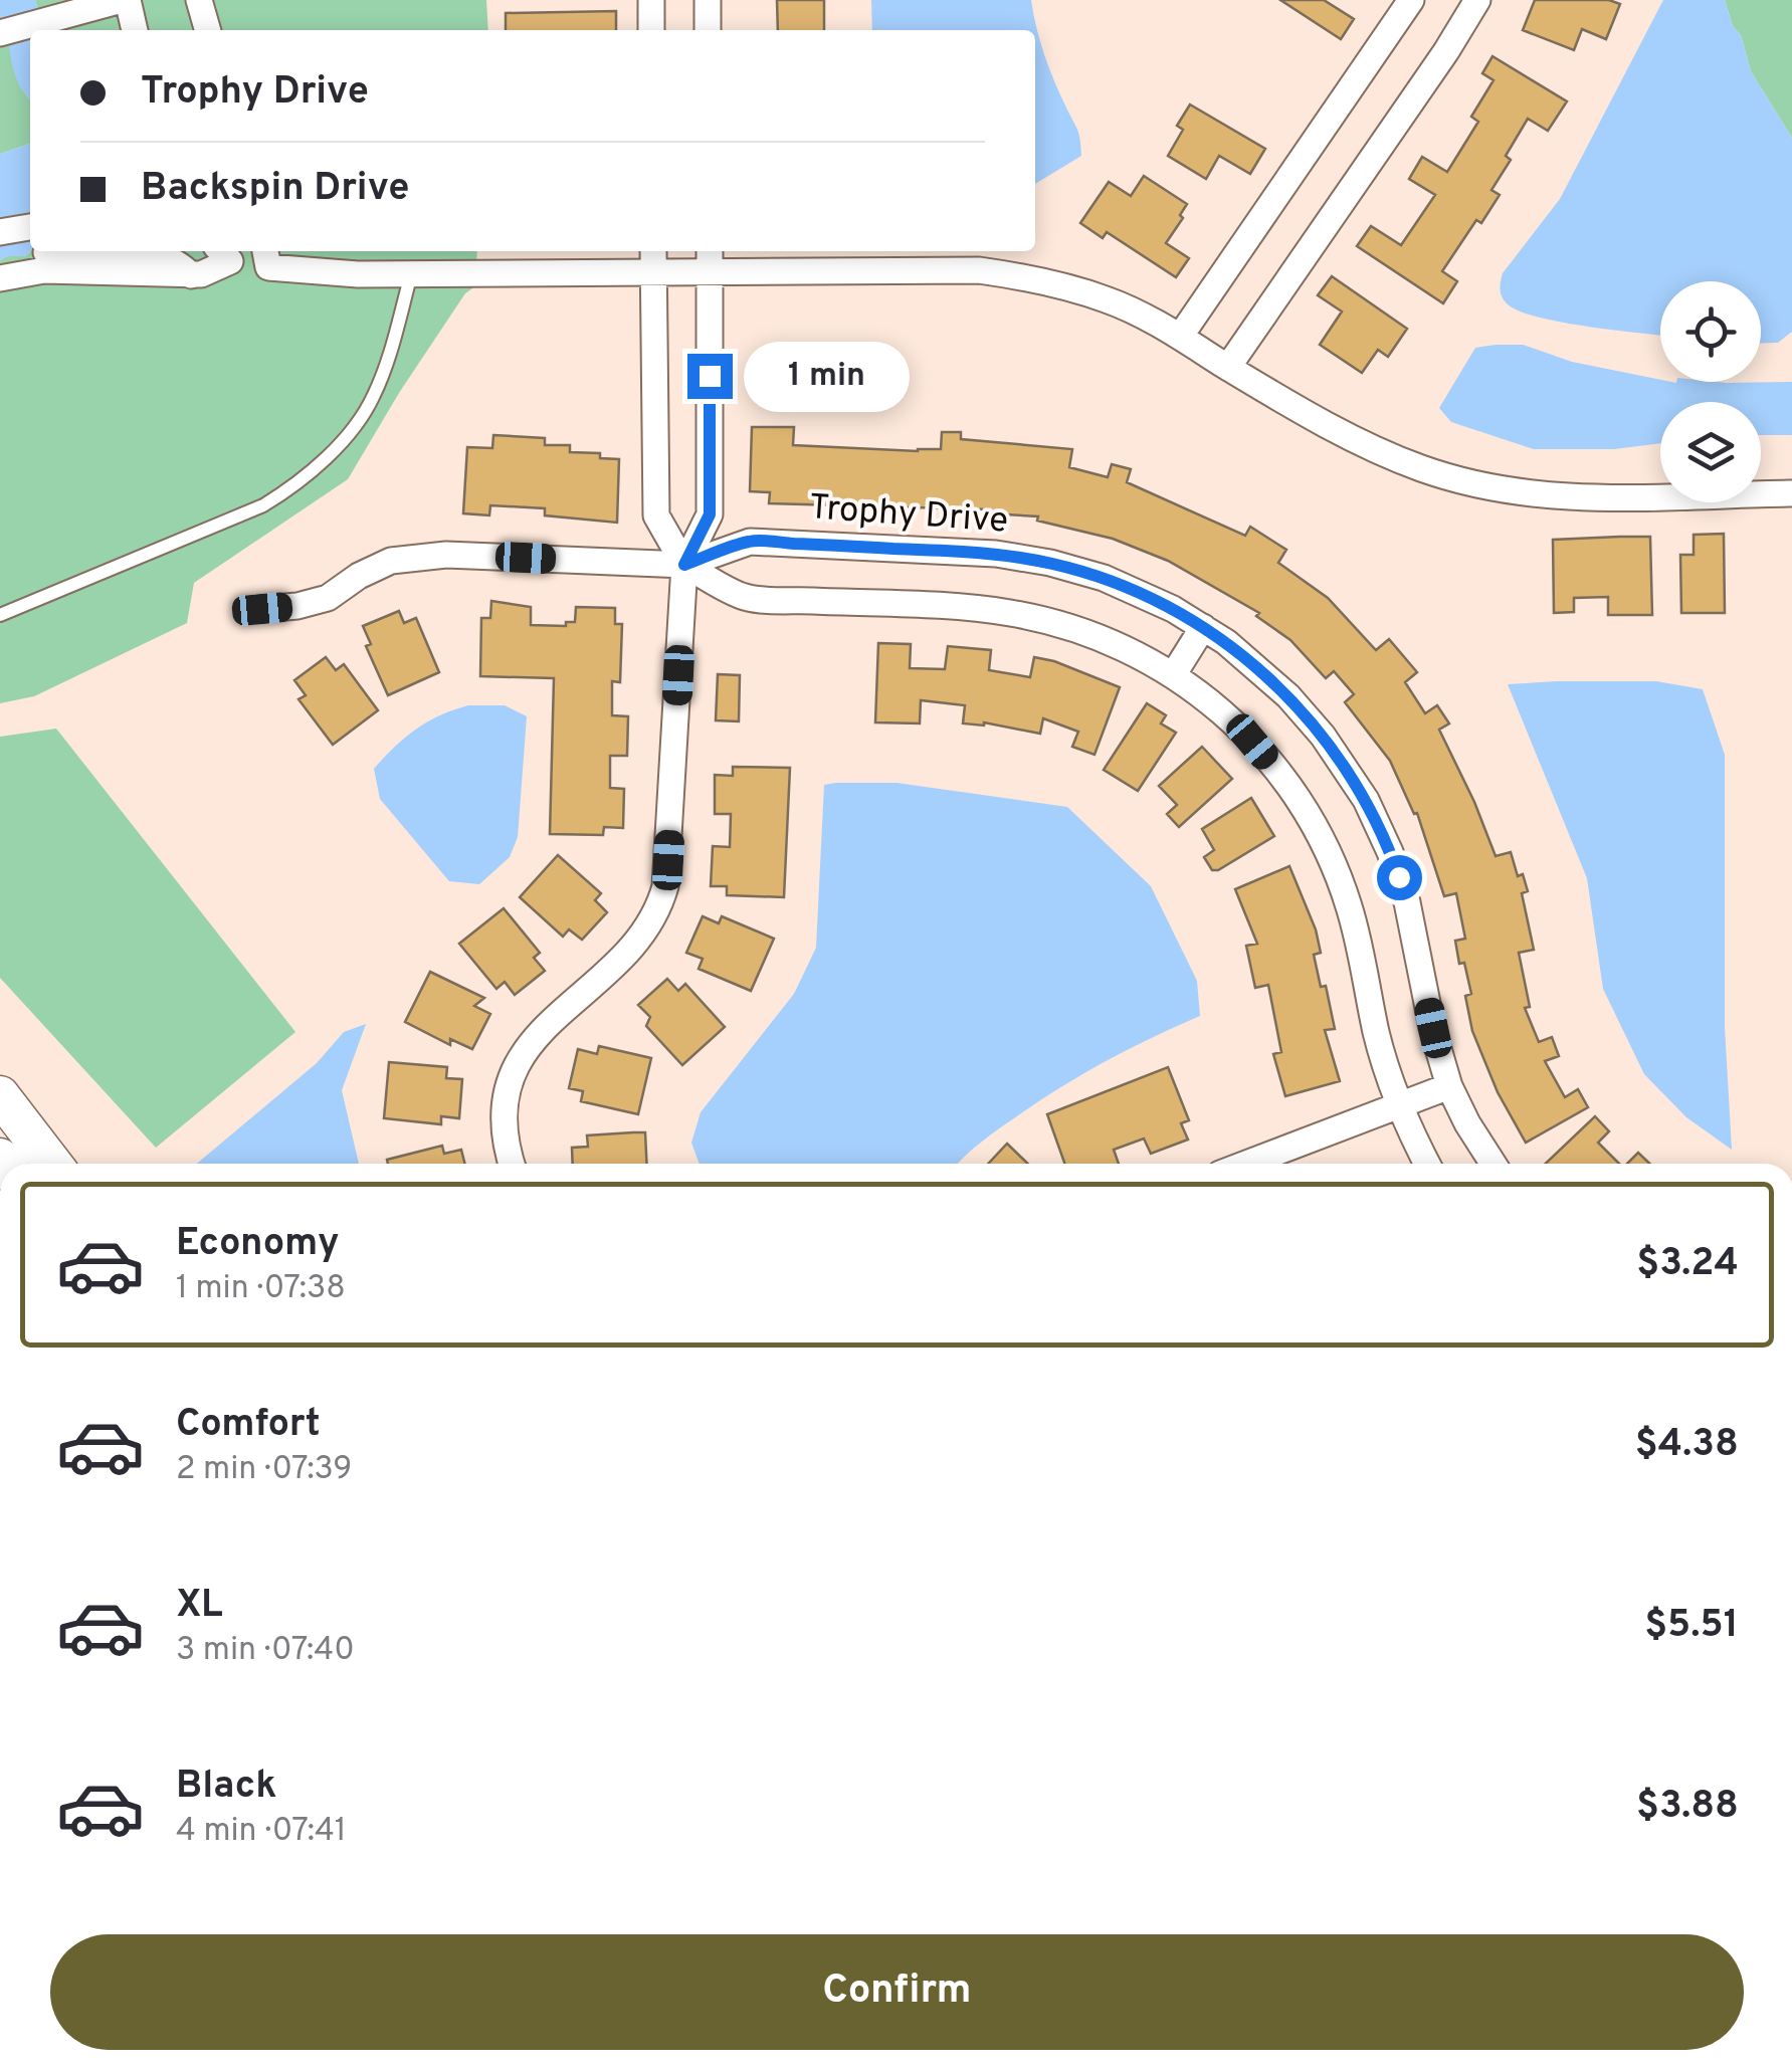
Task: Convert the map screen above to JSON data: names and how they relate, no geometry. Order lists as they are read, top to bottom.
{
  "streets": {
    "street": ["Trophy Drive"]
  },
  "page": {
    "banner": ["Trophy Drive", "Backspin Drive"],
    "bubble": "1 min",
    "list": [
      {
        "name": "Economy",
        "note": "1 min · 07:38",
        "value": "$3.24"
      },
      {
        "name": "Comfort",
        "note": "2 min · 07:39",
        "value": "$4.38"
      },
      {
        "name": "XL",
        "note": "3 min · 07:40",
        "value": "$5.51"
      },
      {
        "name": "Black",
        "note": "4 min · 07:41",
        "value": "$3.88"
      }
    ],
    "buttons": "Confirm"
  }
}
